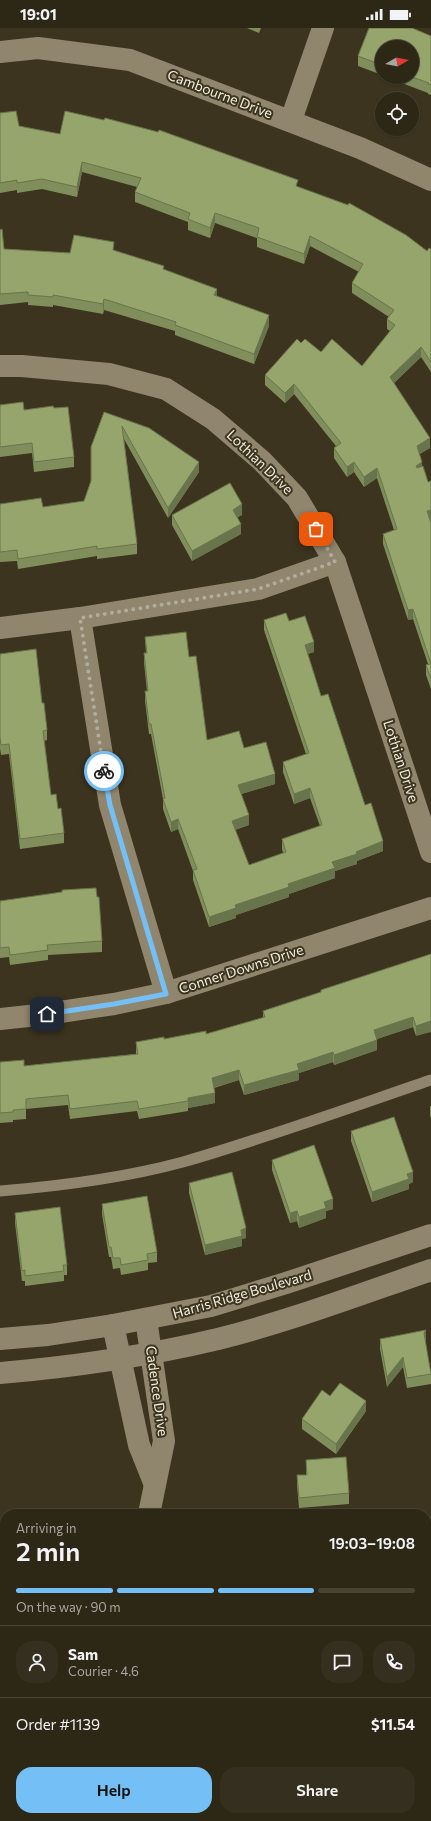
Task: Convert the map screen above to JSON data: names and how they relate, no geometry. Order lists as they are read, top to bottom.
{
  "streets": {
    "street": [
      "Cambourne Drive",
      "Lothian Drive",
      "Conner Downs Drive",
      "Harris Ridge Boulevard",
      "Cadence Drive"
    ]
  },
  "crossings": [
    ["Harris Ridge Boulevard", "Cadence Drive"]
  ],
  "north": "right",
  "page": {
    "status": "19:01",
    "heading": ["2 min", "Arriving in", "19:03–19:08"],
    "panel": [
      "Sam",
      "Courier · 4.6",
      "Order #1139",
      "$11.54"
    ],
    "bar": "On the way · 90 m",
    "buttons": ["Help", "Share"]
  }
}
